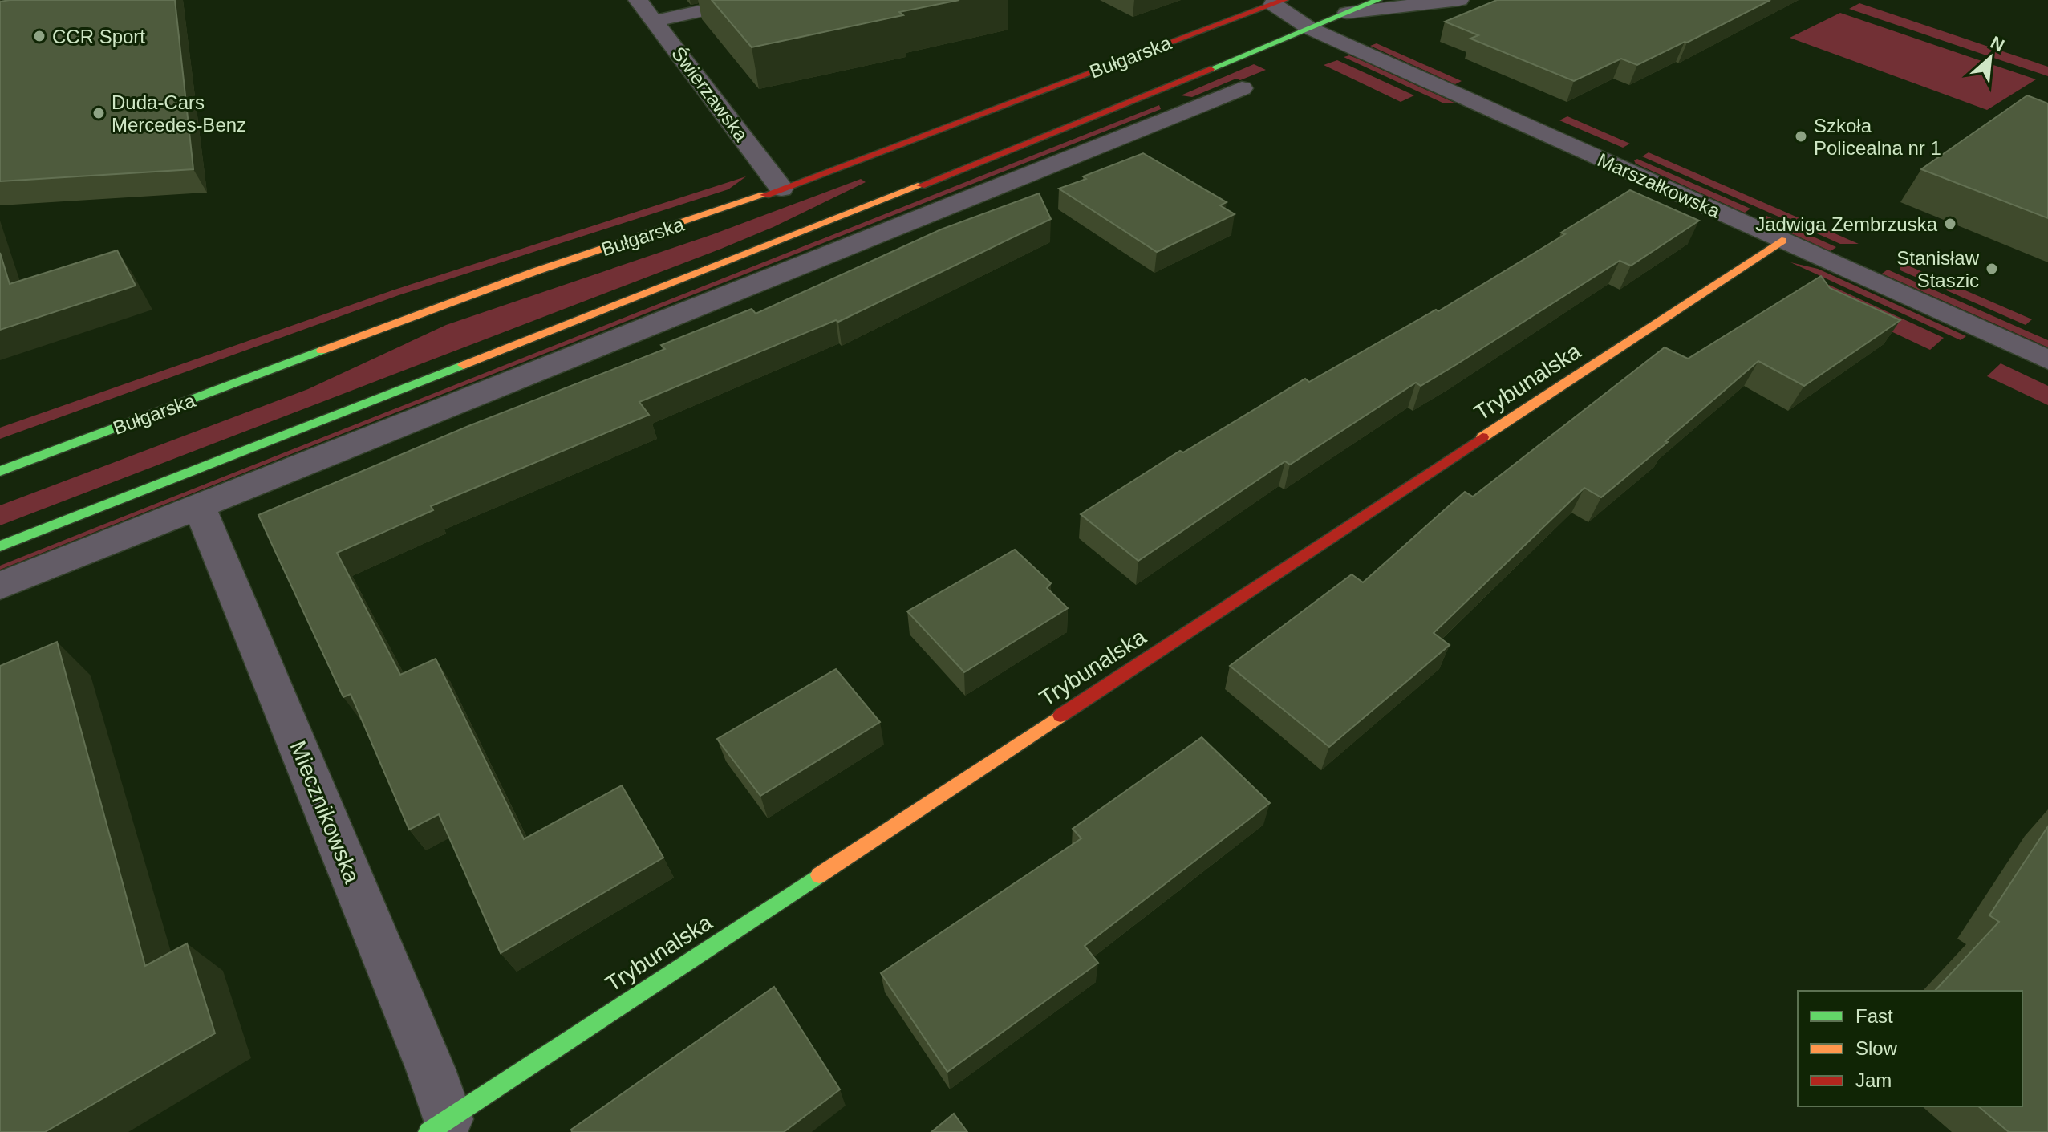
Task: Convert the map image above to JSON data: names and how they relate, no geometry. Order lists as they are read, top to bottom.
{
  "streets": {
    "street": [
      "Bułgarska",
      "Świerzawska",
      "Marszałkowska",
      "Trybunalska",
      "Miecznikowska"
    ]
  },
  "crossings": [
    ["Bułgarska", "Świerzawska"],
    ["Bułgarska", "Marszałkowska"],
    ["Marszałkowska", "Trybunalska"],
    ["Trybunalska", "Miecznikowska"]
  ],
  "places": [
    "CCR Sport",
    "Duda-Cars Mercedes-Benz",
    "Szkoła Policealna nr 1",
    "Jadwiga Zembrzuska",
    "Stanisław Staszic"
  ],
  "legend": ["Fast", "Slow", "Jam"],
  "north": "top right"
}
